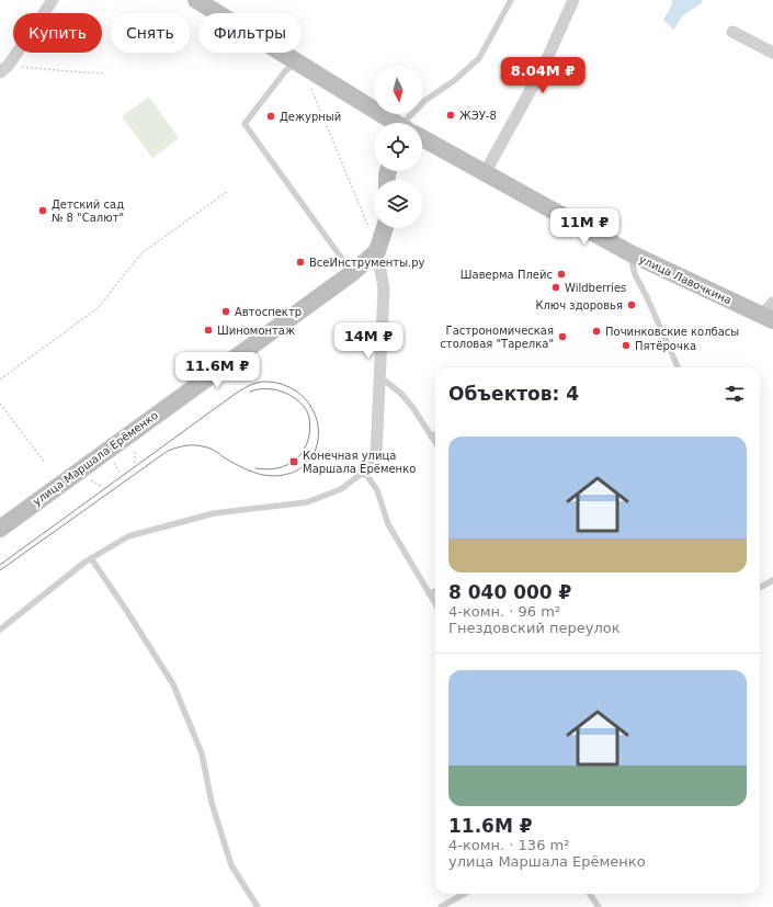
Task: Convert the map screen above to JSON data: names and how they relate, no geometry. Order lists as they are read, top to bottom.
{
  "streets": {
    "main road": ["улица Лавочкина", "улица Маршала Ерёменко"]
  },
  "places": {
    "other": [
      "ЖЭУ-8",
      "Дежурный",
      "Детский сад № 8 \"Салют\"",
      "ВсеИнструменты.ру",
      "Шаверма Плейс",
      "Wildberries",
      "Ключ здоровья",
      "Автоспектр",
      "Шиномонтаж",
      "Починковские колбасы",
      "Гастрономическая столовая \"Тарелка\"",
      "Пятёрочка"
    ],
    "transit": ["Конечная улица Маршала Ерёменко"]
  },
  "north": "bottom",
  "page": {
    "chip": ["Купить", "Снять", "Фильтры"],
    "price": [
      "8.04M ₽",
      "11M ₽",
      "14M ₽",
      "11.6M ₽"
    ],
    "heading": "Объектов: 4",
    "list": [
      {
        "name": "8 040 000 ₽",
        "note": "4-комн. · 96 m² · Гнездовский переулок"
      },
      {
        "name": "11.6M ₽",
        "note": "4-комн. · 136 m² · улица Маршала Ерёменко"
      }
    ]
  }
}
